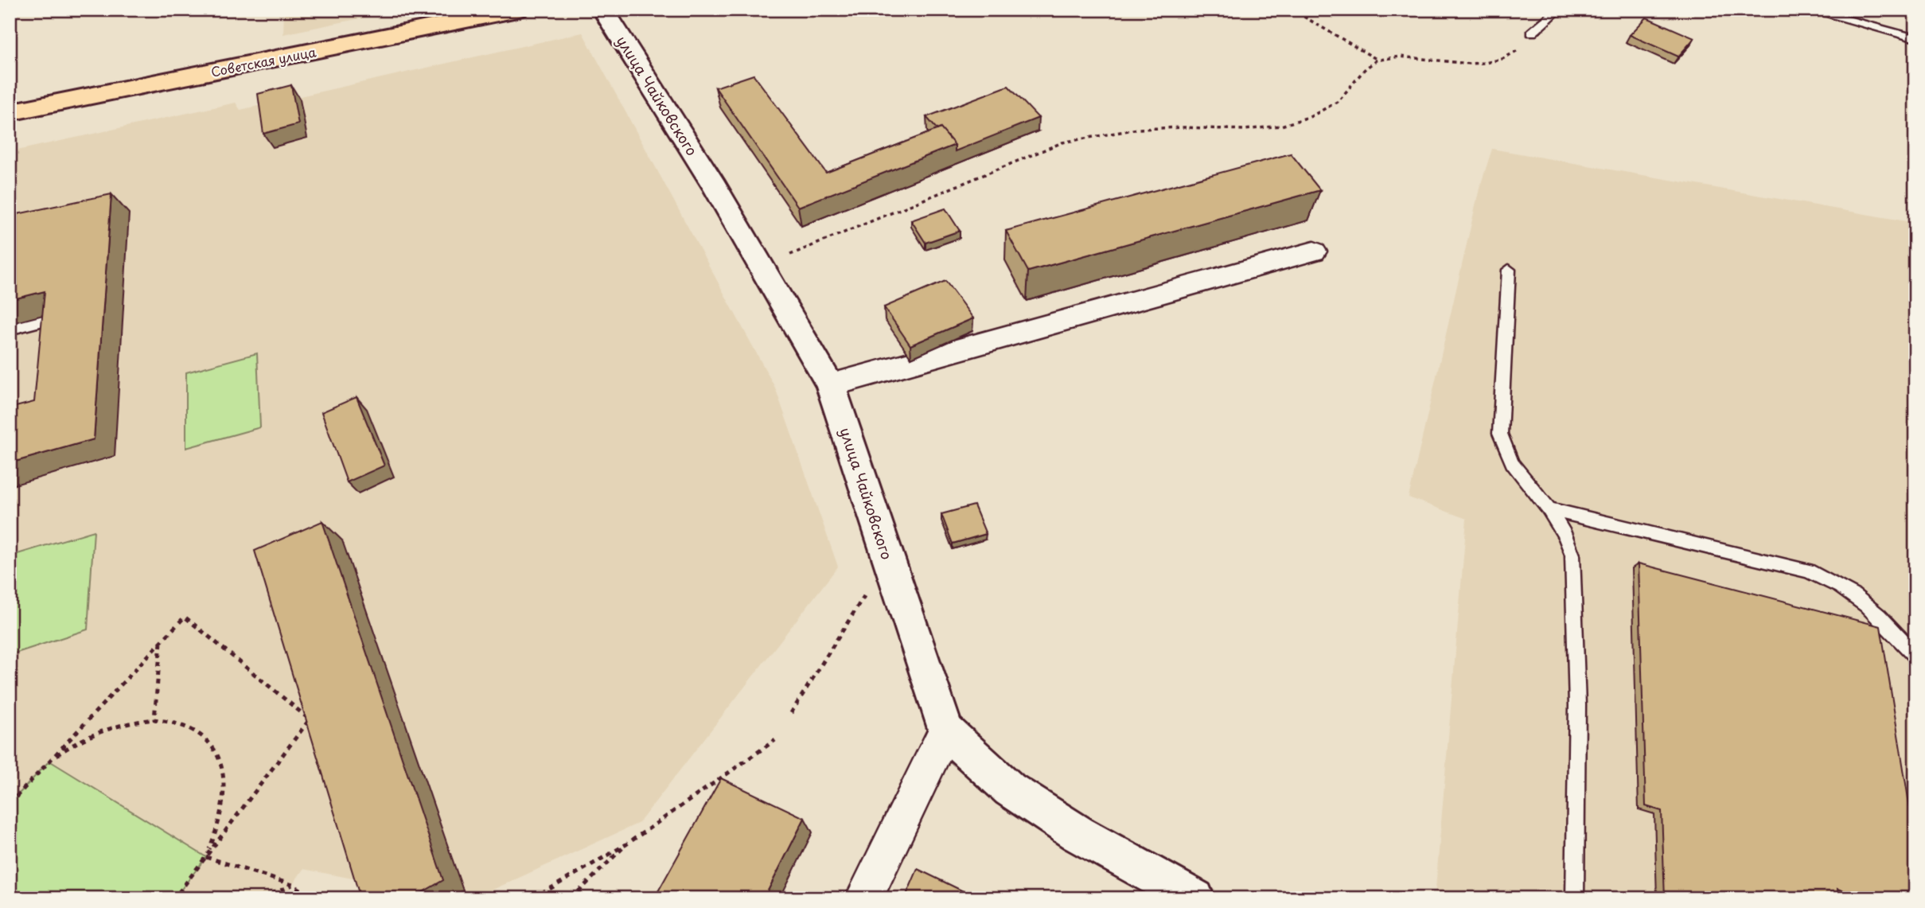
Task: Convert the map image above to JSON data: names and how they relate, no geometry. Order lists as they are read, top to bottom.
{
  "streets": {
    "main road": ["Советская улица"],
    "street": ["улица Чайковского"]
  }
}
